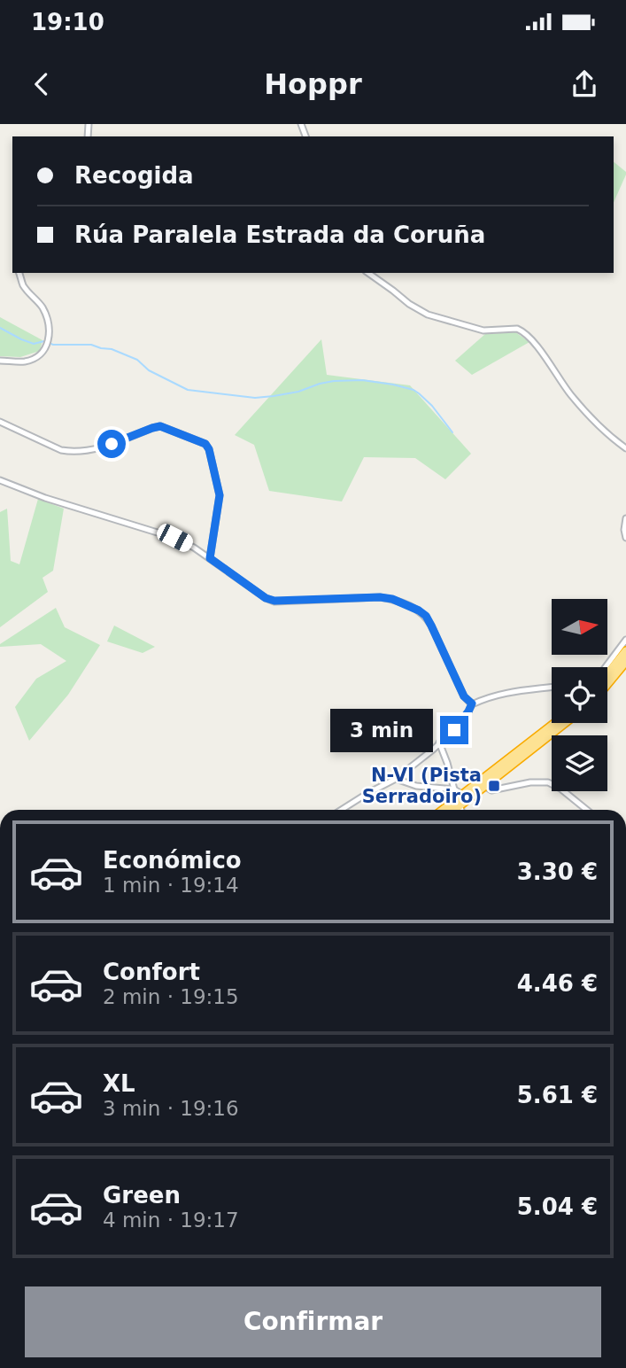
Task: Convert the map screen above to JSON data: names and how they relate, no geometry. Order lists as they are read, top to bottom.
{
  "places": {
    "transit": ["N-VI (Pista Serradoiro)"]
  },
  "north": "right",
  "page": {
    "status": "19:10",
    "header": "Hoppr",
    "banner": ["Recogida", "Rúa Paralela Estrada da Coruña"],
    "bubble": "3 min",
    "list": [
      {
        "name": "Económico",
        "note": "1 min · 19:14",
        "value": "3.30 €"
      },
      {
        "name": "Confort",
        "note": "2 min · 19:15",
        "value": "4.46 €"
      },
      {
        "name": "XL",
        "note": "3 min · 19:16",
        "value": "5.61 €"
      },
      {
        "name": "Green",
        "note": "4 min · 19:17",
        "value": "5.04 €"
      }
    ],
    "buttons": "Confirmar"
  }
}
